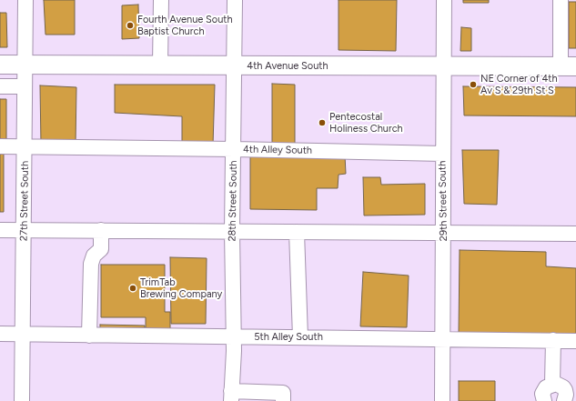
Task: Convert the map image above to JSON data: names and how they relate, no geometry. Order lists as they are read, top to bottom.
{
  "streets": {
    "main road": ["4th Avenue South"],
    "street": [
      "4th Alley South",
      "27th Street South",
      "28th Street South",
      "29th Street South",
      "5th Alley South"
    ]
  },
  "crossings": [
    ["4th Avenue South", "27th Street South"],
    ["4th Avenue South", "28th Street South"],
    ["4th Avenue South", "29th Street South"],
    ["4th Alley South", "27th Street South"],
    ["4th Alley South", "28th Street South"],
    ["4th Alley South", "29th Street South"],
    ["27th Street South", "5th Alley South"],
    ["28th Street South", "5th Alley South"],
    ["29th Street South", "5th Alley South"]
  ],
  "places": [
    "Fourth Avenue South Baptist Church",
    "NE Corner of 4th Av S & 29th St S",
    "Pentecostal Holiness Church",
    "TrimTab Brewing Company"
  ]
}
